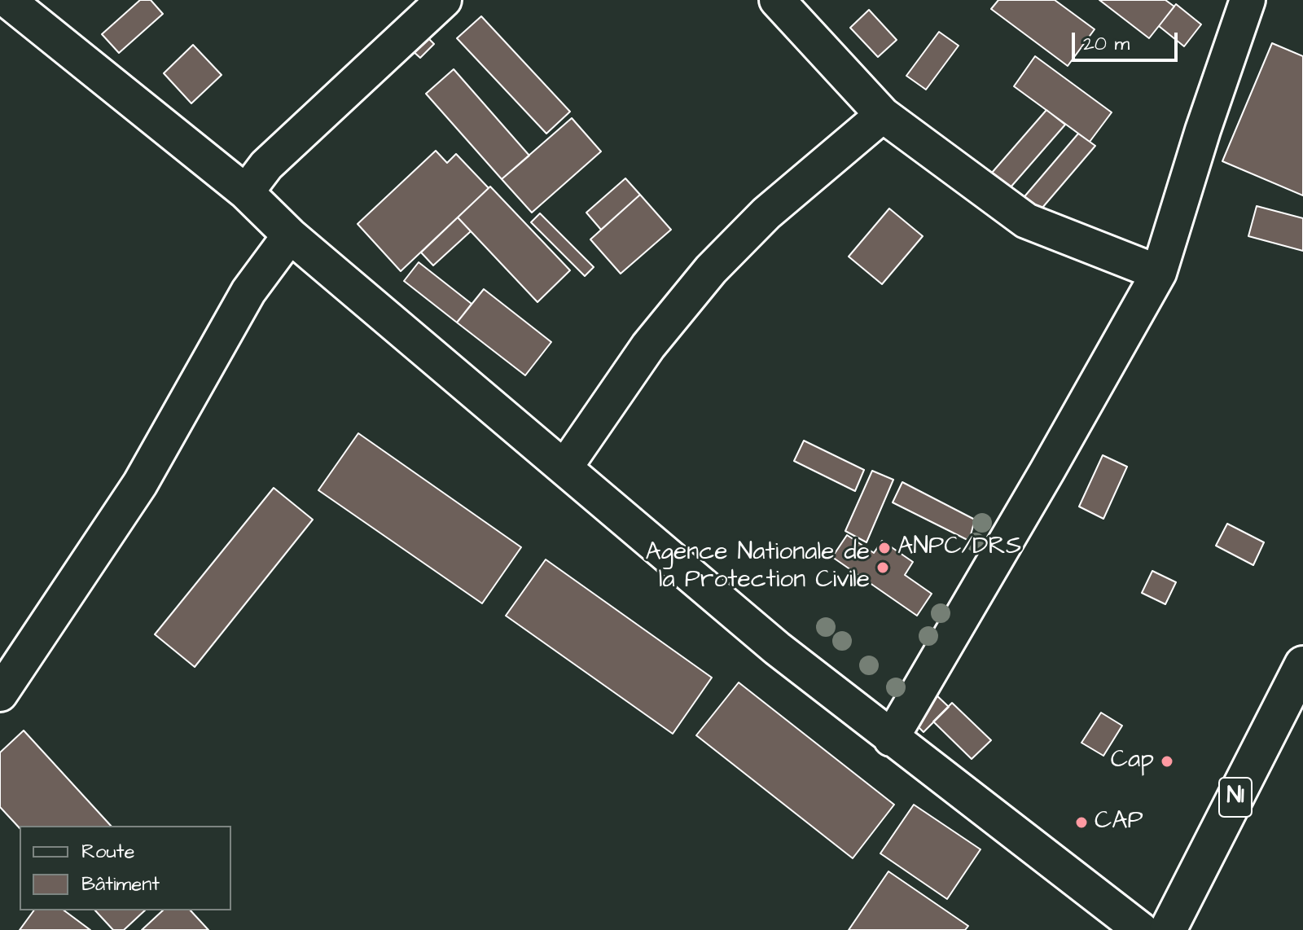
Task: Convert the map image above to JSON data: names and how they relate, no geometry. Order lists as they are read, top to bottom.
{
  "streets": {
    "highway": ["N1"]
  },
  "places": [
    "ANPC/DRS",
    "Agence Nationale de la Protection Civile",
    "Cap",
    "CAP"
  ],
  "legend": ["Route", "Bâtiment"],
  "scale_bar": "20 m"
}
